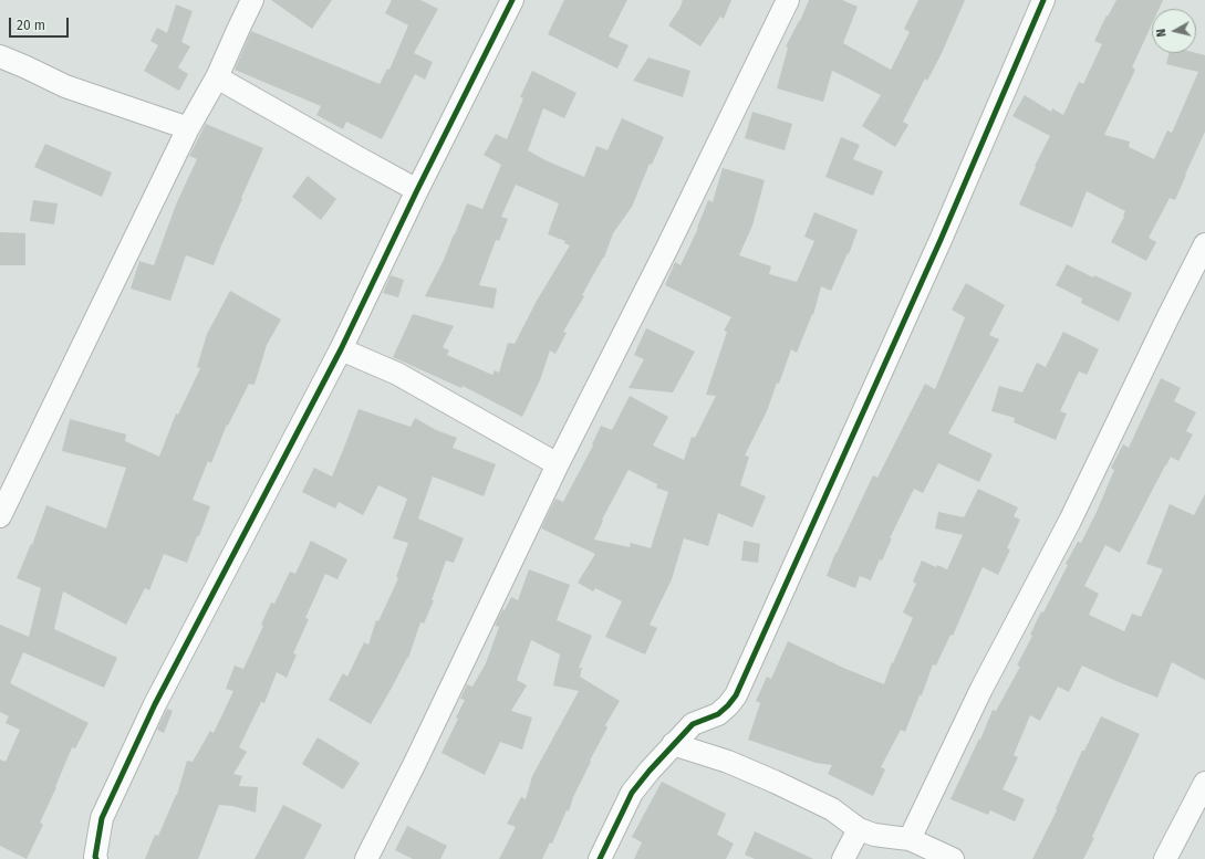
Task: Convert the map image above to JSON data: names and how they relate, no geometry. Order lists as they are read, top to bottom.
{
  "scale_bar": "20 m",
  "north": "left"
}
